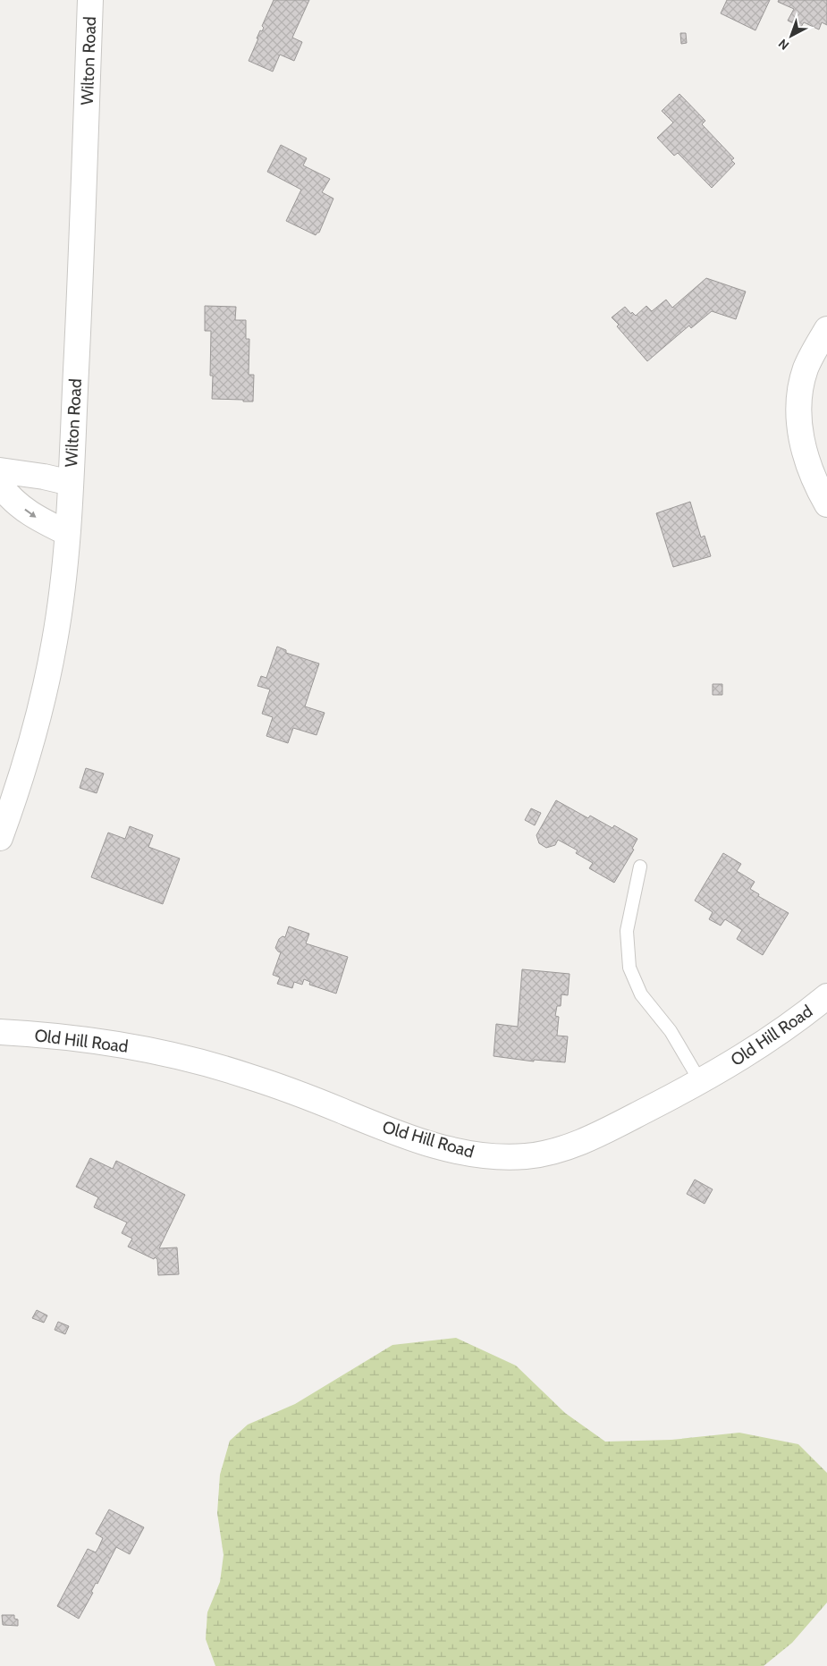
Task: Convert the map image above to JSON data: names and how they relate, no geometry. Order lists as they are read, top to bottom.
{
  "streets": {
    "street": ["Wilton Road", "Old Hill Road"]
  },
  "north": "bottom left"
}
